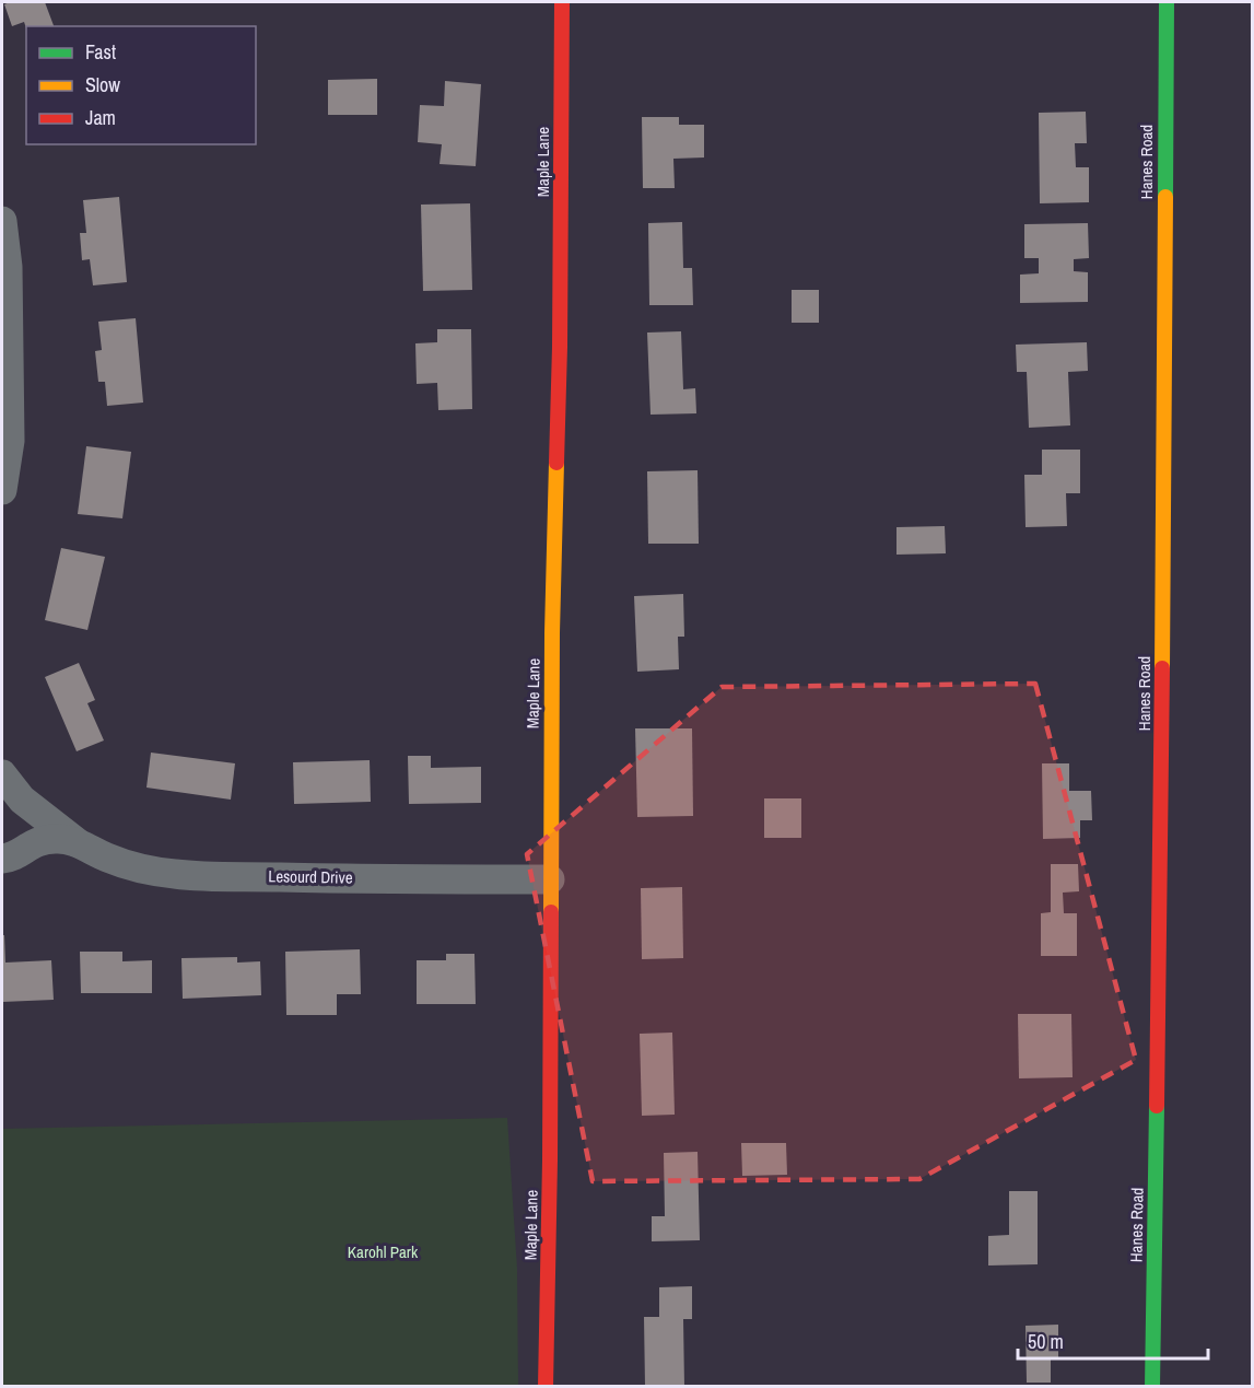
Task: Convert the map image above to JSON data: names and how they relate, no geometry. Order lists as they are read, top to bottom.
{
  "streets": {
    "street": ["Maple Lane", "Hanes Road", "Lesourd Drive"]
  },
  "crossings": [
    ["Maple Lane", "Lesourd Drive"]
  ],
  "parks": ["Karohl Park"],
  "legend": ["Fast", "Slow", "Jam"],
  "scale_bar": "50 m"
}
